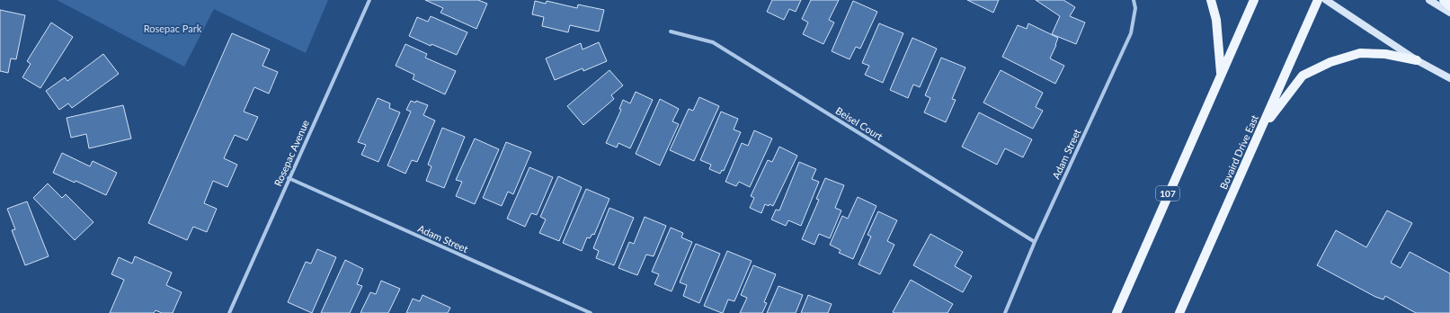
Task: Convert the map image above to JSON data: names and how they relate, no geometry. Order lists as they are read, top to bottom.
{
  "streets": {
    "main road": ["Bovaird Drive East", "107"],
    "street": ["Beisel Court", "Rosepac Avenue", "Adam Street"]
  },
  "crossings": [
    ["Beisel Court", "Adam Street"],
    ["Rosepac Avenue", "Adam Street"]
  ],
  "parks": ["Rosepac Park"]
}
